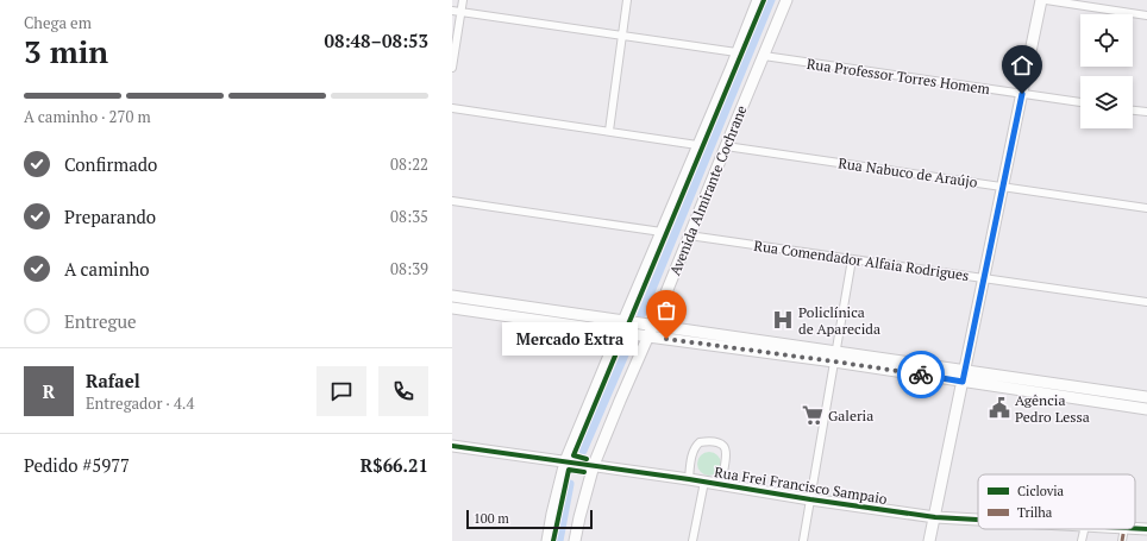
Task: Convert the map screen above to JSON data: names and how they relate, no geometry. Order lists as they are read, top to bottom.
{
  "streets": {
    "main road": ["Avenida Almirante Cochrane", "Rua Frei Francisco Sampaio"],
    "street": ["Rua Professor Torres Homem", "Rua Nabuco de Araújo", "Rua Comendador Alfaia Rodrigues"]
  },
  "crossings": [
    ["Rua Professor Torres Homem", "Avenida Almirante Cochrane"],
    ["Rua Nabuco de Araújo", "Avenida Almirante Cochrane"],
    ["Avenida Almirante Cochrane", "Rua Comendador Alfaia Rodrigues"],
    ["Avenida Almirante Cochrane", "Rua Frei Francisco Sampaio"]
  ],
  "places": {
    "hospital": ["Policlínica de Aparecida"],
    "other": ["Mercado Extra"],
    "public building": ["Agência Pedro Lessa"],
    "supermarket": ["Galeria"]
  },
  "legend": ["Ciclovia", "Trilha"],
  "scale_bar": "100 m",
  "page": {
    "heading": ["3 min", "Chega em", "08:48–08:53"],
    "panel": [
      "Rafael",
      "Entregador · 4.4",
      "Pedido #5977",
      "R$66.21"
    ],
    "bar": "A caminho · 270 m",
    "list": [
      ["Confirmado", "08:22"],
      ["Preparando", "08:35"],
      ["A caminho", "08:39"],
      "Entregue"
    ],
    "bubble": "Mercado Extra",
    "round": "R",
    "scale": "100 m"
  }
}
